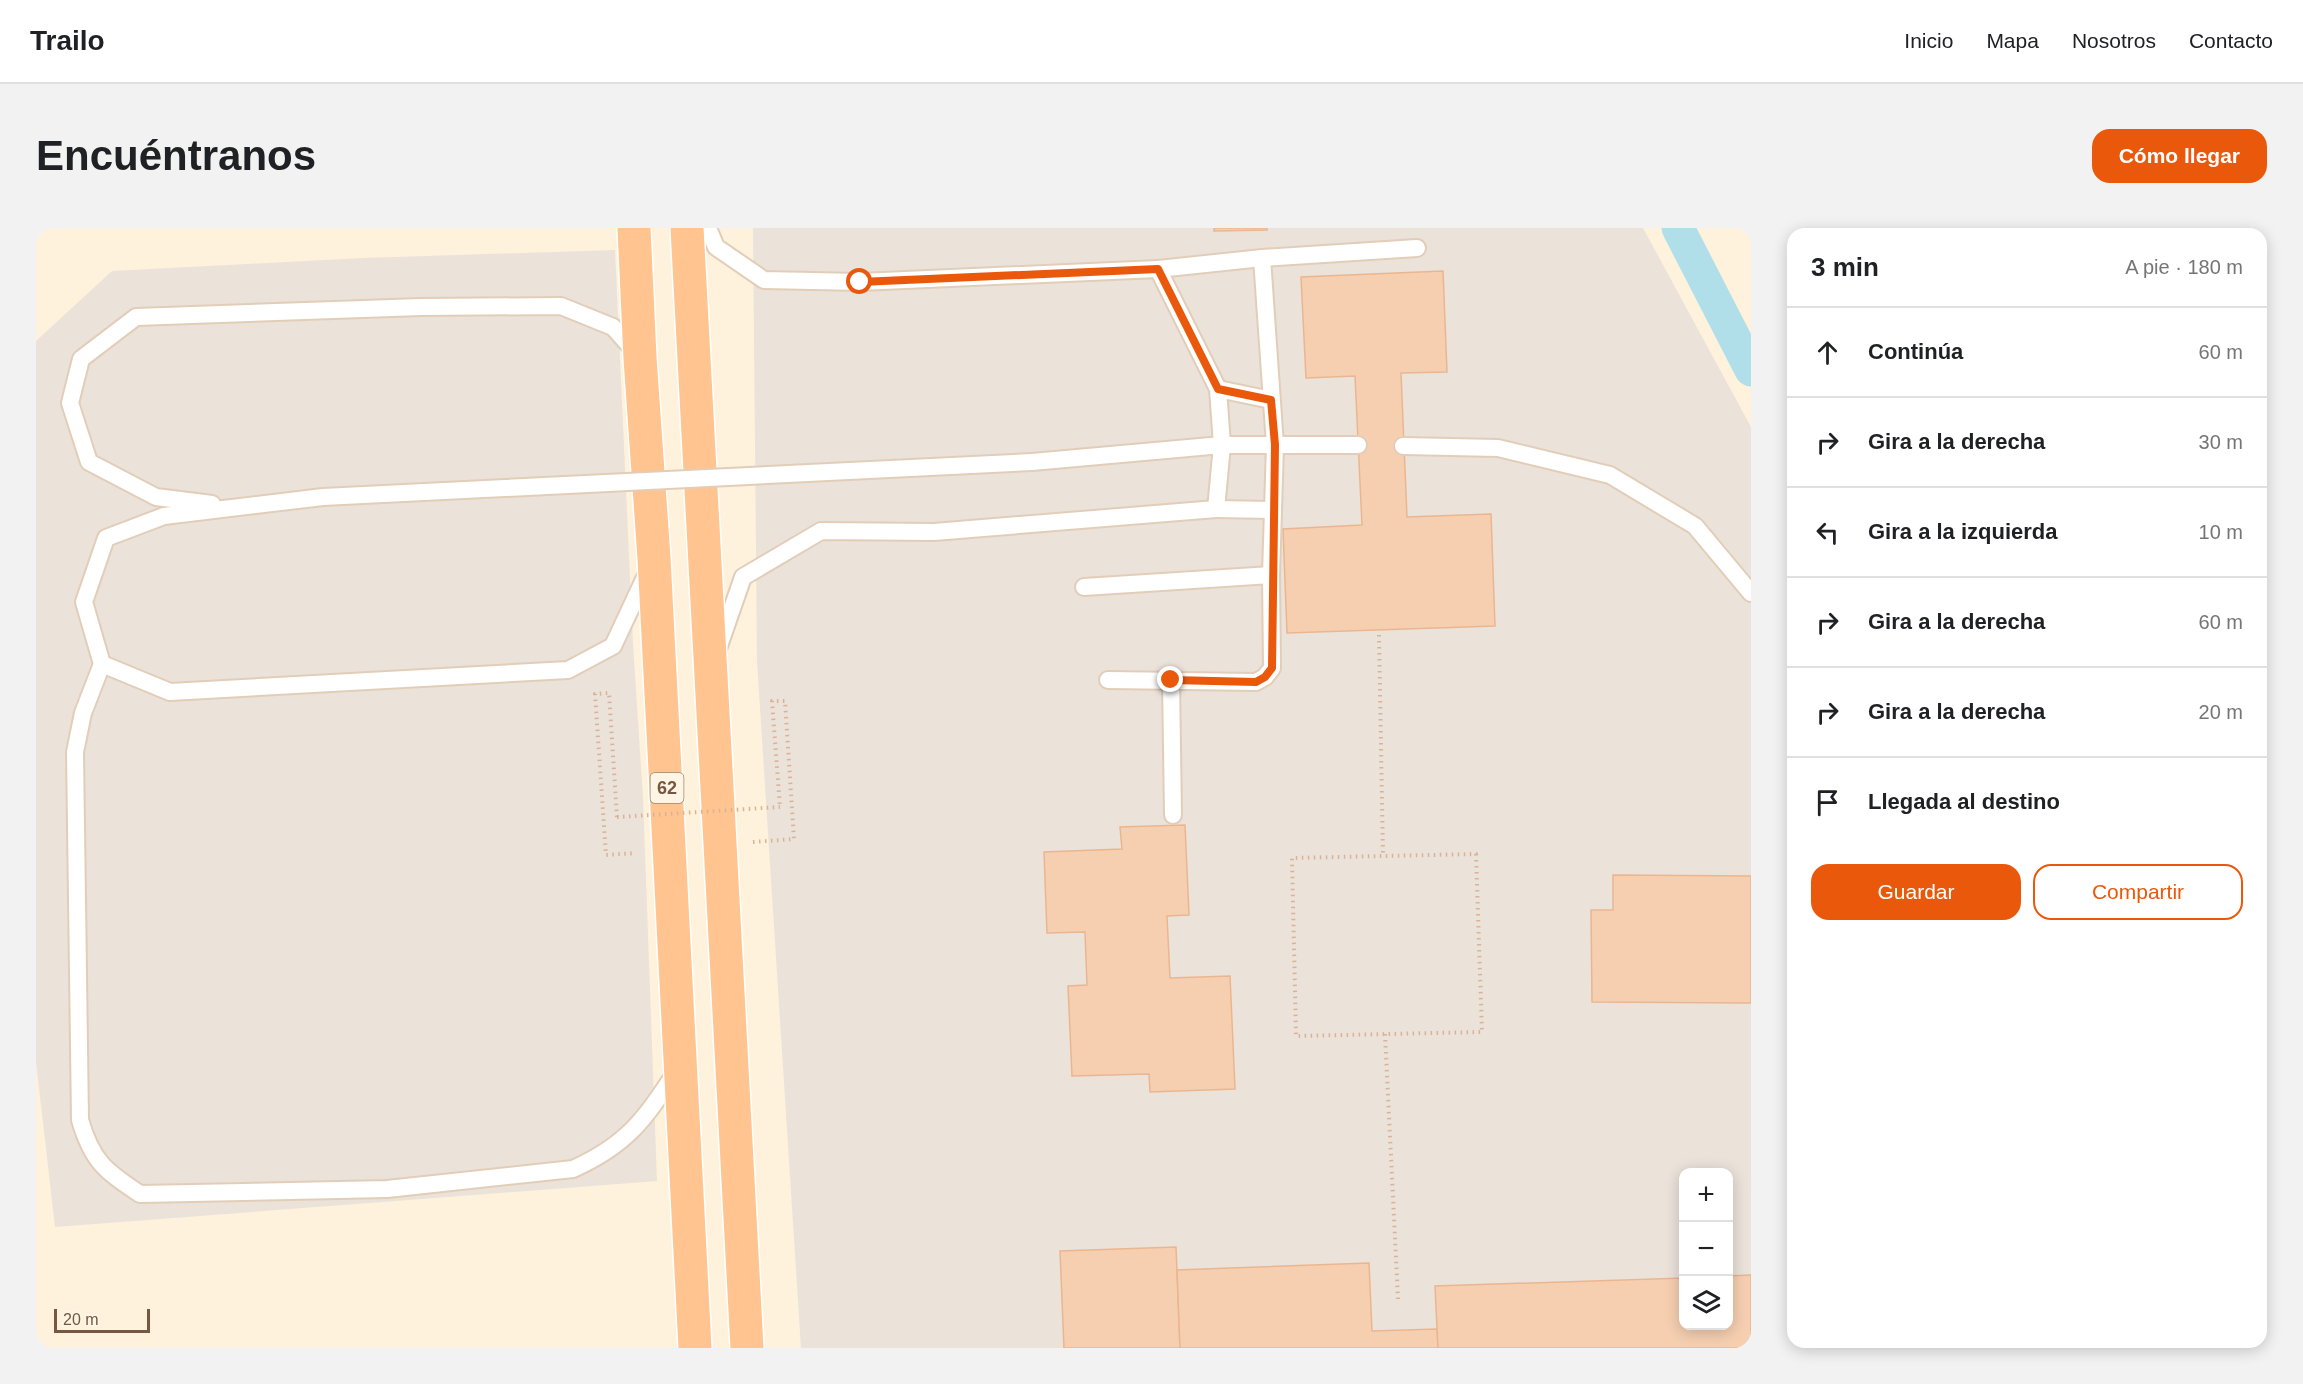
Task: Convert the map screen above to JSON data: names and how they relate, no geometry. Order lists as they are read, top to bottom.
{
  "streets": {
    "highway": ["62"]
  },
  "scale_bar": "20 m",
  "page": {
    "header": "Trailo",
    "nav": [
      "Inicio",
      "Mapa",
      "Nosotros",
      "Contacto"
    ],
    "buttons": [
      "Cómo llegar",
      ["Guardar", "Compartir"]
    ],
    "title": "Encuéntranos",
    "heading": ["3 min", "A pie · 180 m"],
    "list": [
      ["Continúa", "60 m"],
      ["Gira a la derecha", "30 m"],
      ["Gira a la izquierda", "10 m"],
      ["Gira a la derecha", "60 m"],
      ["Gira a la derecha", "20 m"],
      "Llegada al destino"
    ],
    "map_buttons": ["+", "−"],
    "scale": "20 m"
  }
}
